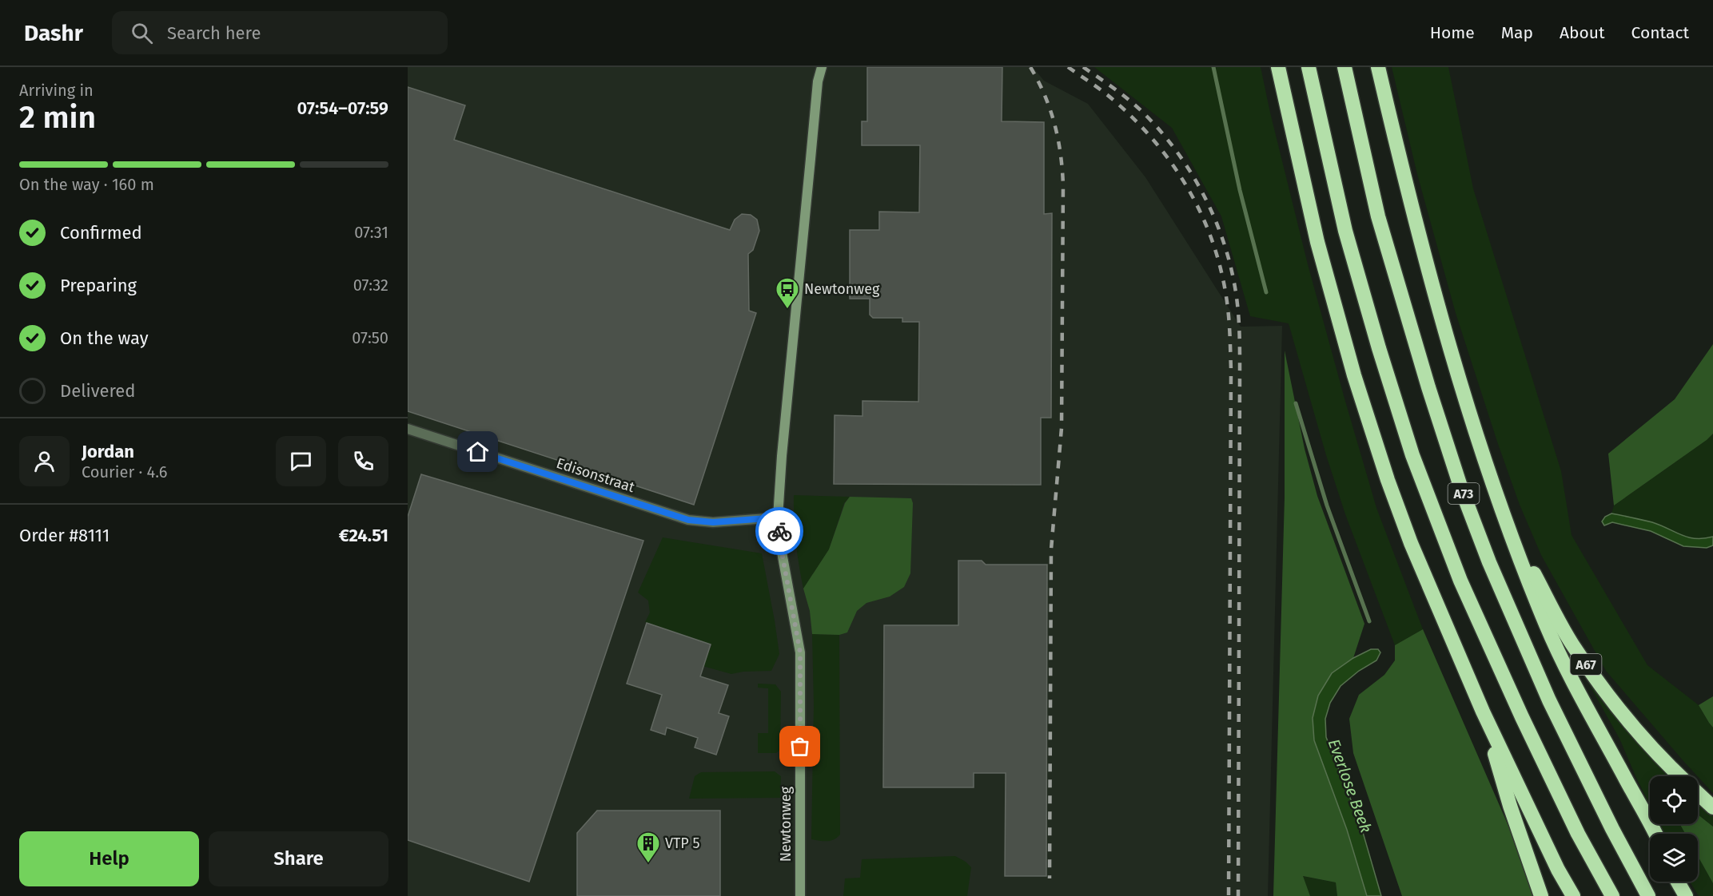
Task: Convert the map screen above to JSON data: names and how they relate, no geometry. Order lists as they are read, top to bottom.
{
  "streets": {
    "highway": ["A73", "A67"],
    "street": ["Edisonstraat", "Newtonweg"]
  },
  "crossings": [
    ["Edisonstraat", "Newtonweg"],
    ["A73", "A67"]
  ],
  "water": ["Everlose Beek"],
  "places": {
    "bus stop": ["Newtonweg"],
    "building": ["VTP 5"]
  },
  "page": {
    "header": "Dashr",
    "search": "Search here",
    "nav": [
      "Home",
      "Map",
      "About",
      "Contact"
    ],
    "heading": ["2 min", "Arriving in", "07:54–07:59"],
    "panel": [
      "Jordan",
      "Courier · 4.6",
      "Order #8111",
      "€24.51"
    ],
    "bar": "On the way · 160 m",
    "list": [
      ["Confirmed", "07:31"],
      ["Preparing", "07:32"],
      ["On the way", "07:50"],
      "Delivered"
    ],
    "buttons": ["Help", "Share"]
  }
}
